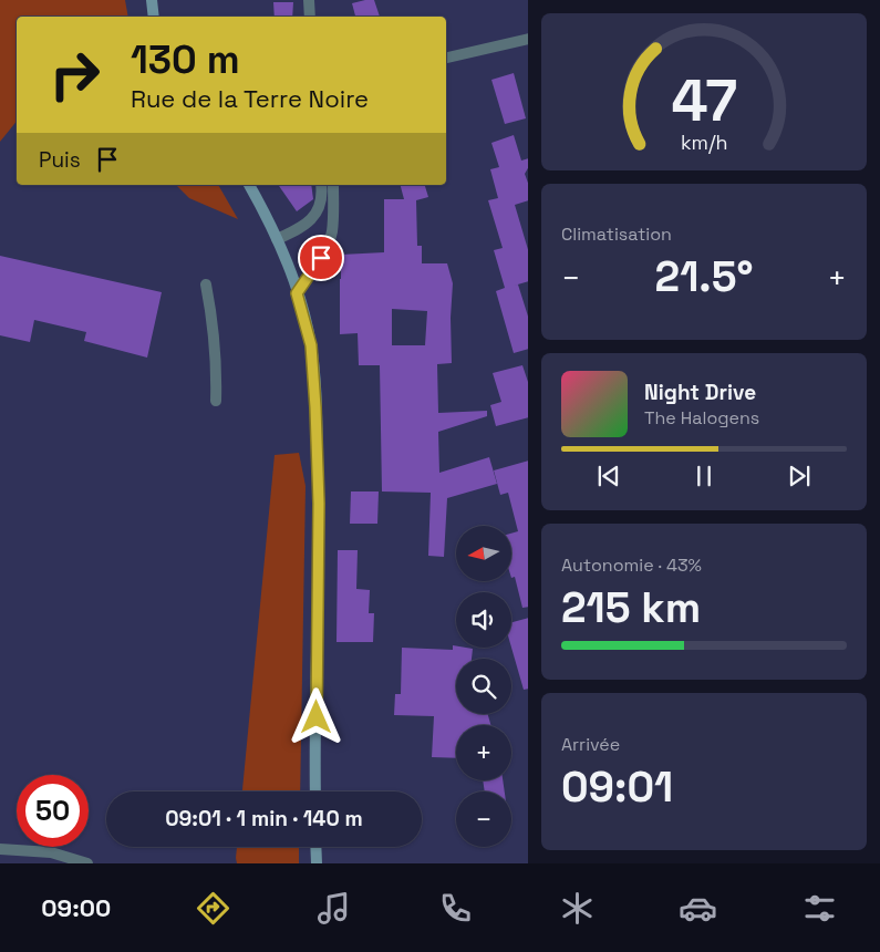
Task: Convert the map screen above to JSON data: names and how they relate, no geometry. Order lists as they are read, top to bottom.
{
  "north": "left",
  "page": {
    "turn": ["130 m", "Rue de la Terre Noire"],
    "then": "Puis",
    "tile": [
      "Climatisation",
      ["Autonomie · 43%", "215 km"],
      ["Arrivée", "09:01"]
    ],
    "heat": ["−", "21.5°", "+"],
    "song": ["Night Drive", "The Halogens"],
    "map_buttons": ["+", "−"],
    "limit": "50",
    "trip": "09:01 · 1 min · 140 m",
    "tabs": "09:00",
    "gauge": ["47", "km/h"]
  }
}
